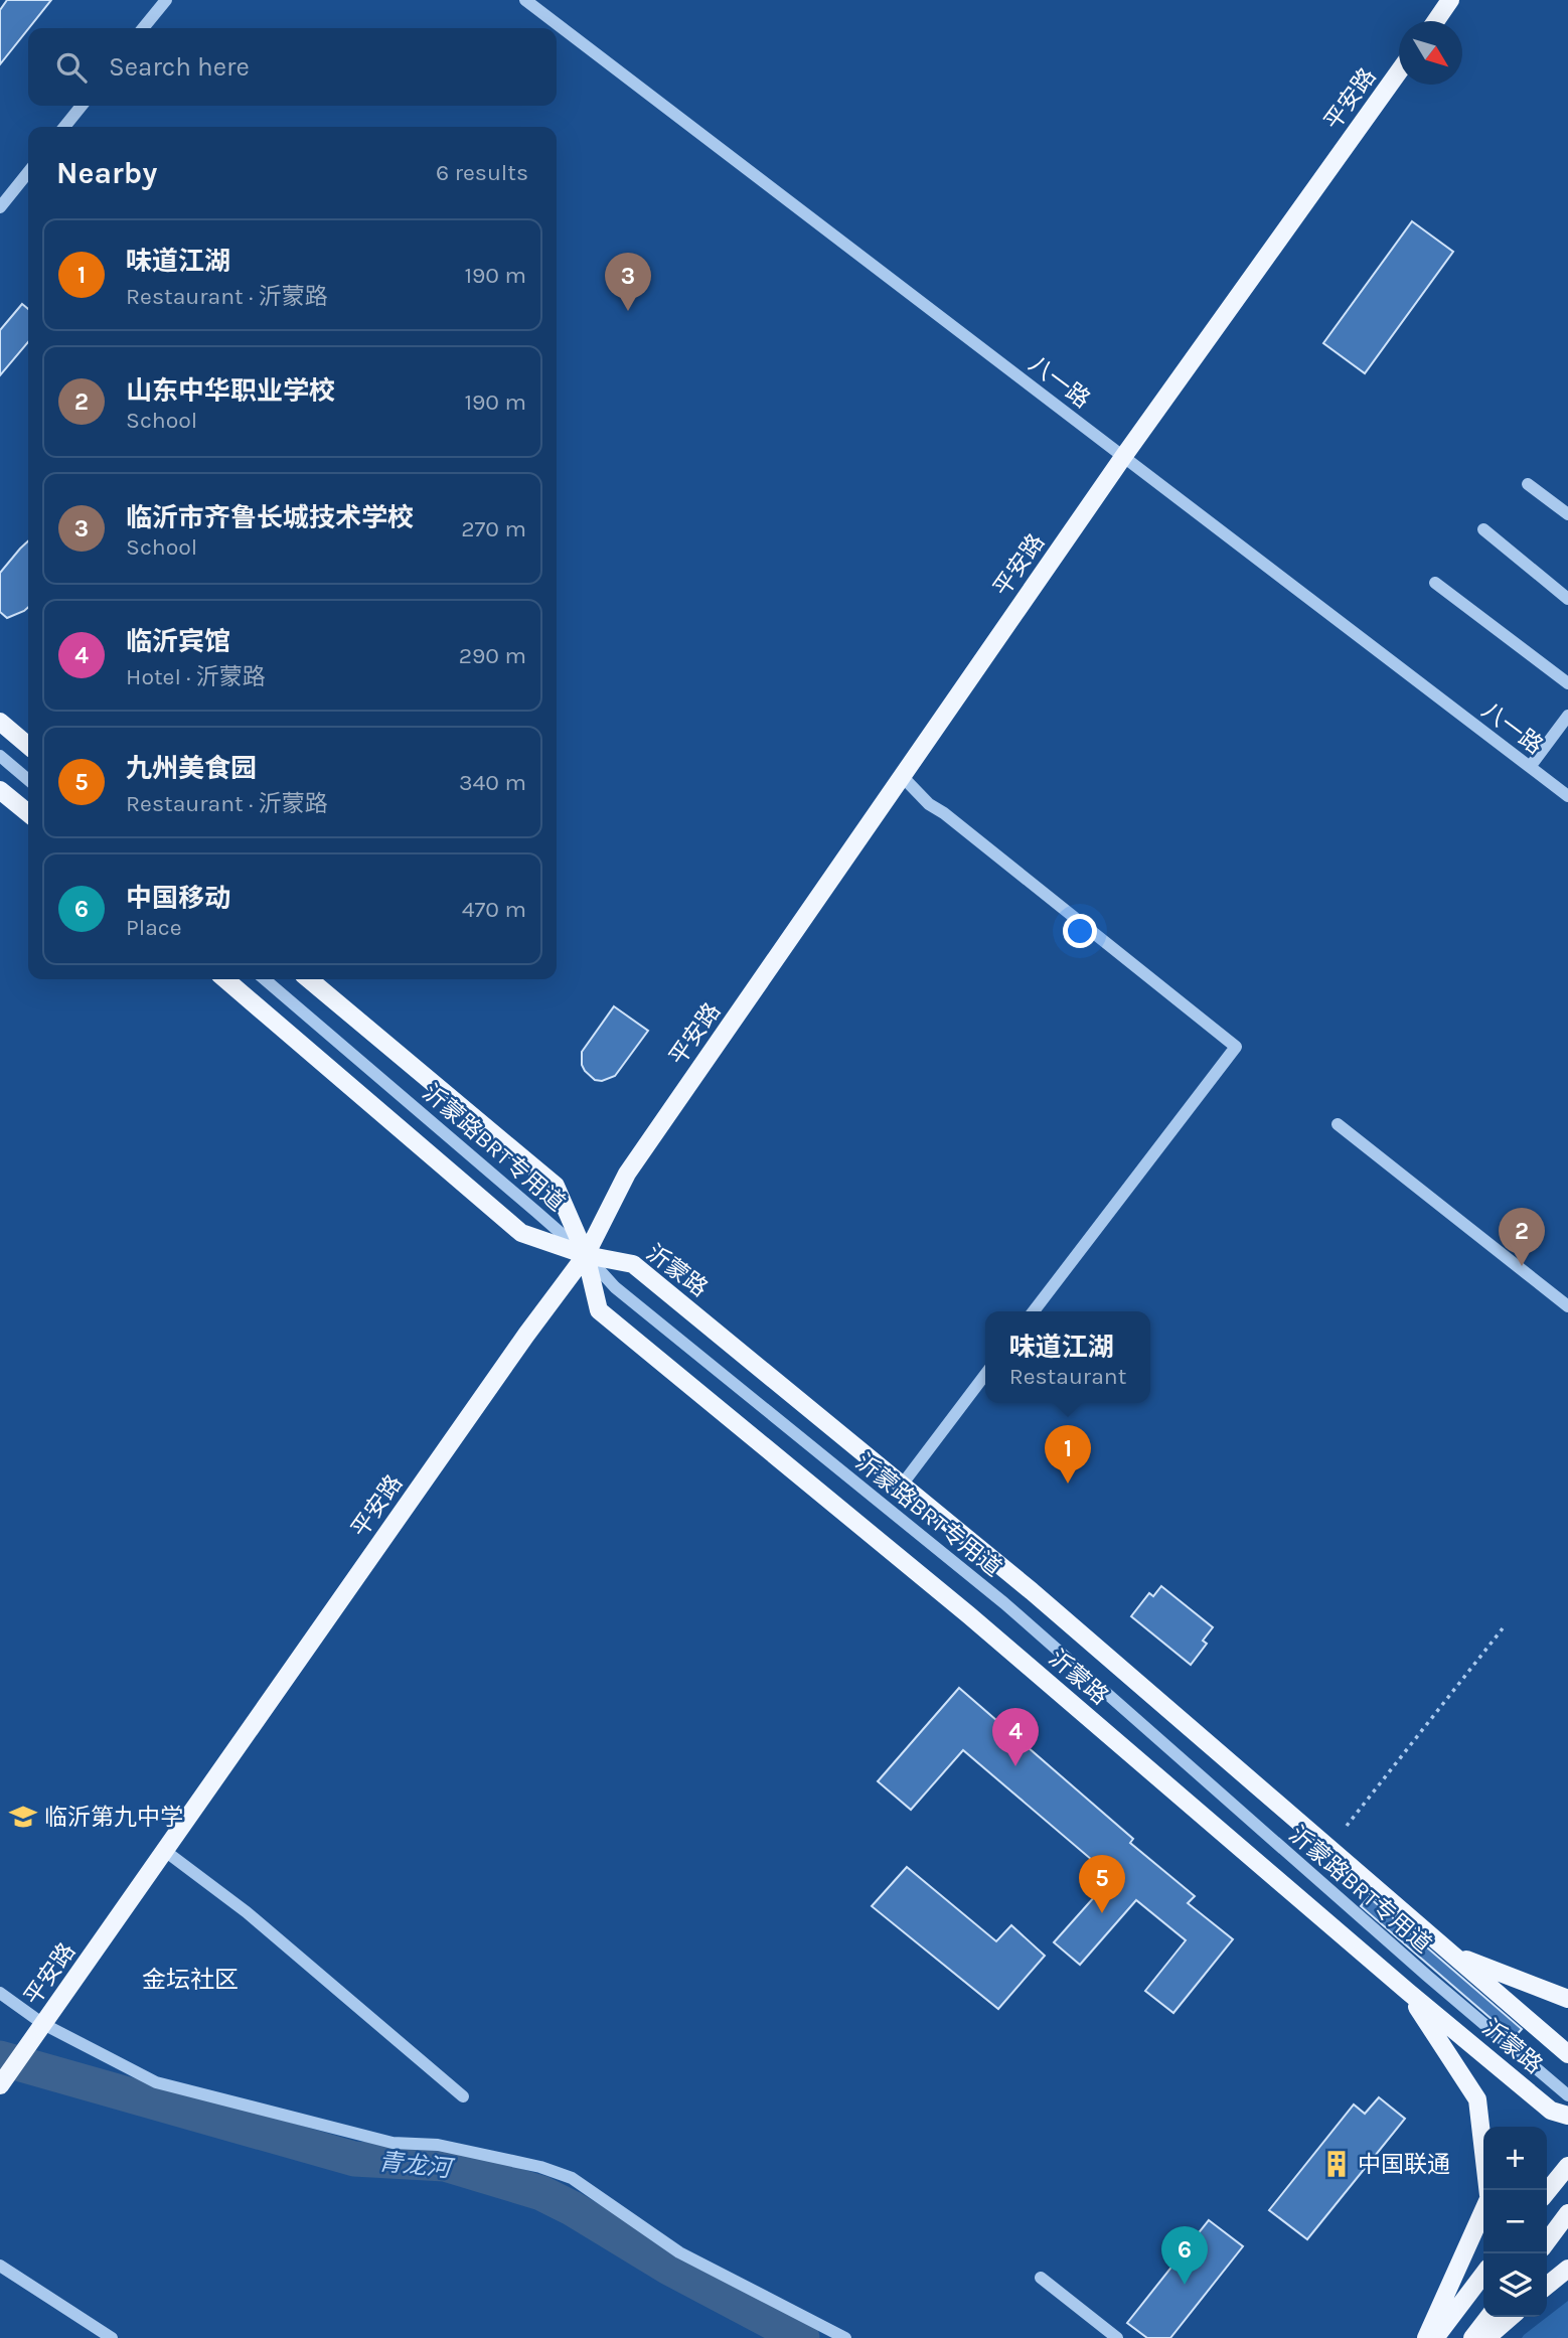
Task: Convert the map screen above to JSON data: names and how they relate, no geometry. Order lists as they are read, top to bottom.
{
  "streets": {
    "main road": ["平安路", "沂蒙路"],
    "street": ["八一路", "沂蒙路BRT专用道"]
  },
  "crossings": [
    ["平安路", "八一路"],
    ["平安路", "沂蒙路BRT专用道"],
    ["平安路", "沂蒙路"],
    ["沂蒙路BRT专用道", "沂蒙路"]
  ],
  "districts": ["金坛社区"],
  "water": ["青龙河"],
  "places": {
    "school or university": ["临沂第九中学"],
    "building": ["中国联通"]
  },
  "north": "bottom right",
  "page": {
    "search": "Search here",
    "heading": ["Nearby", "6 results"],
    "list": [
      {
        "mark": "1",
        "name": "味道江湖",
        "note": "Restaurant · 沂蒙路",
        "value": "190 m"
      },
      {
        "mark": "2",
        "name": "山东中华职业学校",
        "note": "School",
        "value": "190 m"
      },
      {
        "mark": "3",
        "name": "临沂市齐鲁长城技术学校",
        "note": "School",
        "value": "270 m"
      },
      {
        "mark": "4",
        "name": "临沂宾馆",
        "note": "Hotel · 沂蒙路",
        "value": "290 m"
      },
      {
        "mark": "5",
        "name": "九州美食园",
        "note": "Restaurant · 沂蒙路",
        "value": "340 m"
      },
      {
        "mark": "6",
        "name": "中国移动",
        "note": "Place",
        "value": "470 m"
      }
    ],
    "pins": [
      "3",
      "2",
      "1",
      "4",
      "5",
      "6"
    ],
    "popup": ["味道江湖", "Restaurant"],
    "map_buttons": ["+", "−"]
  }
}
